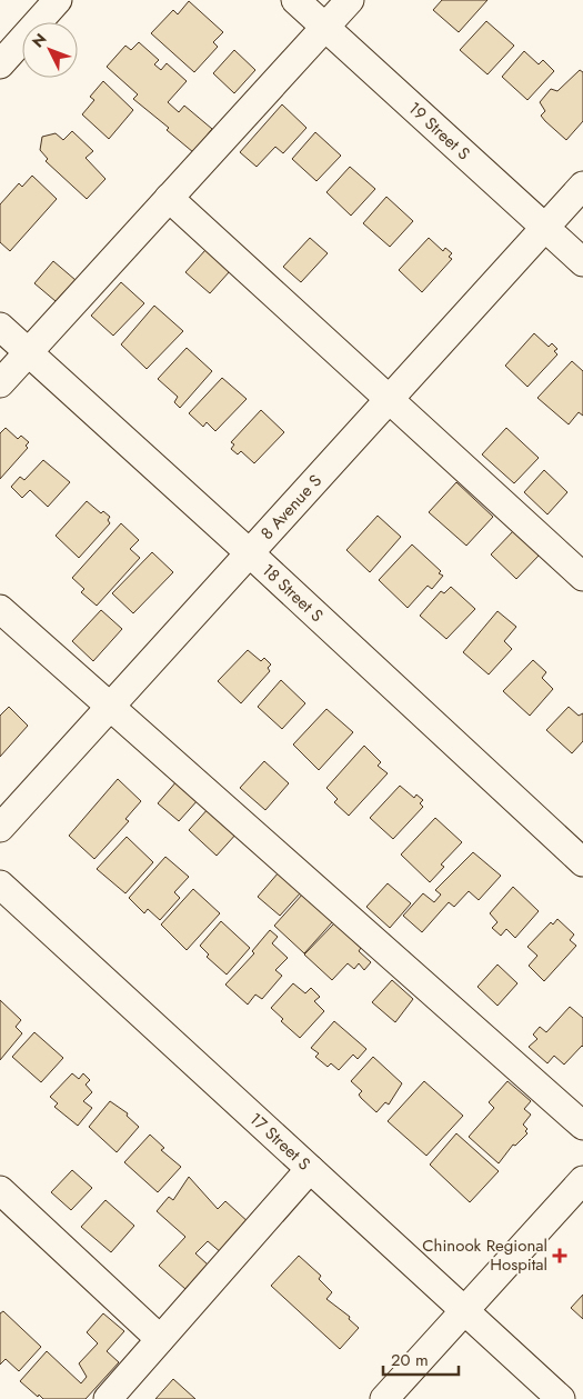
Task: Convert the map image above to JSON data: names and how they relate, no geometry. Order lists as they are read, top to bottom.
{
  "streets": {
    "street": [
      "19 Street S",
      "8 Avenue S",
      "18 Street S",
      "17 Street S"
    ]
  },
  "crossings": [
    ["19 Street S", "8 Avenue S"],
    ["8 Avenue S", "18 Street S"]
  ],
  "places": {
    "health": ["Chinook Regional Hospital"]
  },
  "scale_bar": "20 m",
  "north": "top left"
}
